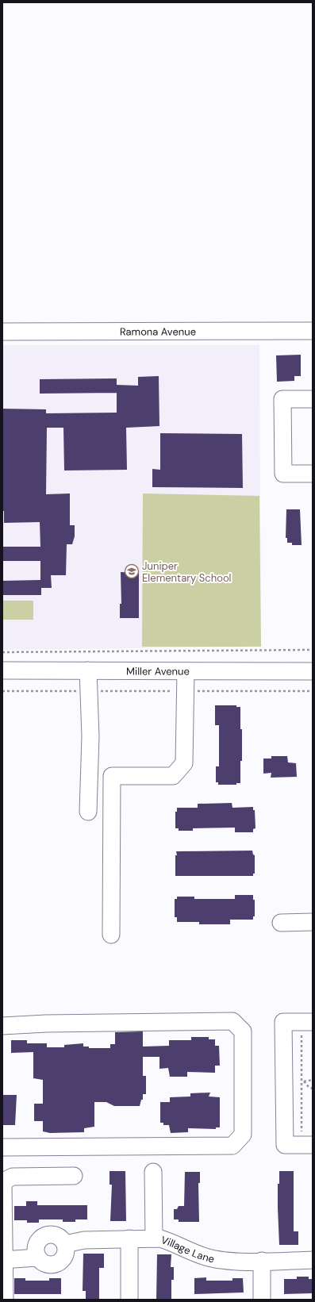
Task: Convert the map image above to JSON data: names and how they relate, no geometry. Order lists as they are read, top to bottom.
{
  "streets": {
    "street": ["Ramona Avenue", "Miller Avenue", "Village Lane"]
  },
  "places": {
    "school or university": ["Juniper Elementary School"]
  }
}
